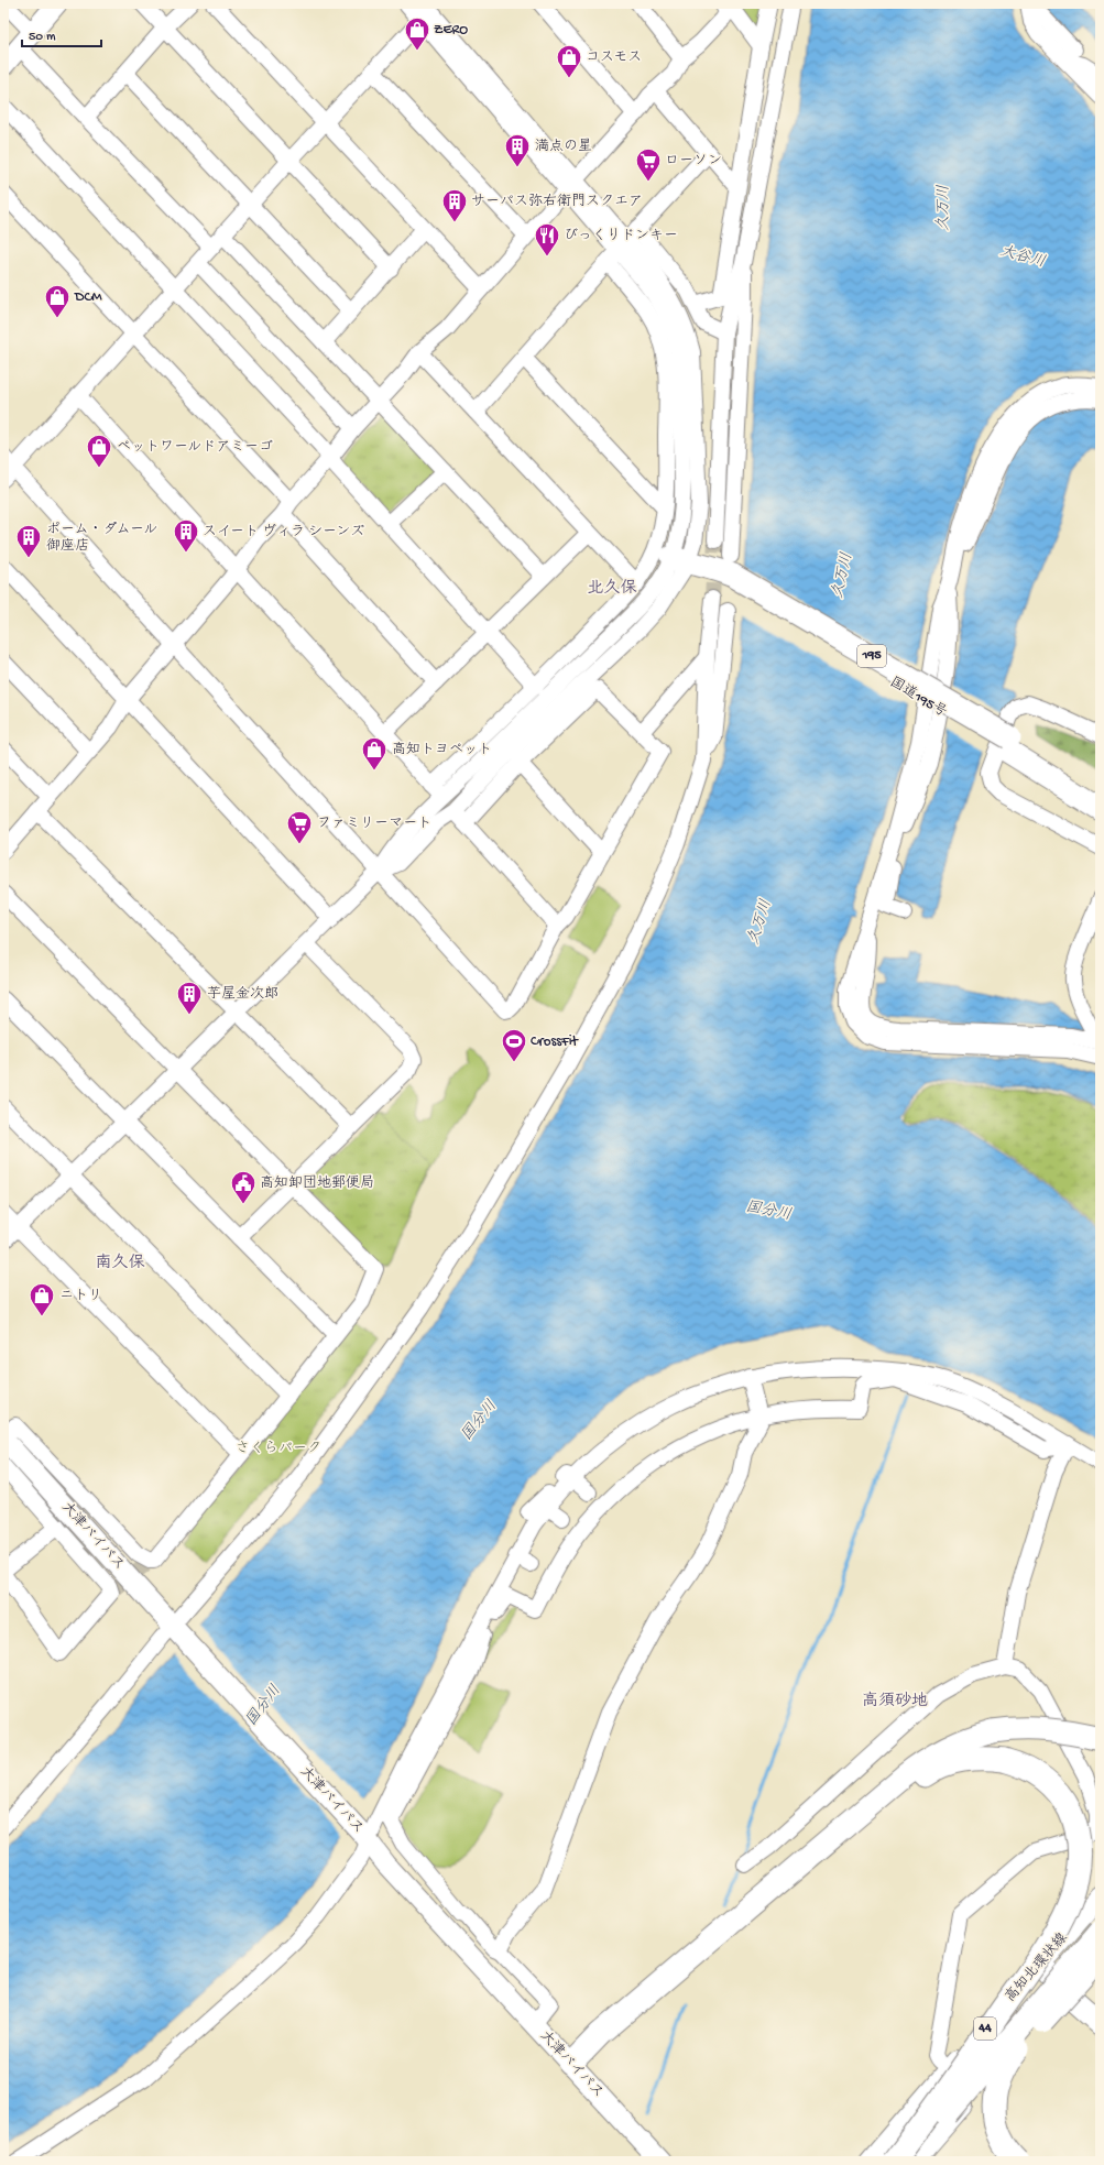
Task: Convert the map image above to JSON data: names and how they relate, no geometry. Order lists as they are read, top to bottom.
{
  "streets": {
    "highway": ["195", "国道195号"],
    "main road": ["大津バイパス", "高知北環状線", "44"]
  },
  "districts": ["北久保", "南久保", "高須砂地"],
  "water": ["久万川", "大谷川", "国分川"],
  "parks": ["さくらパーク"],
  "places": {
    "shop": [
      "ZERO",
      "コスモス",
      "DCM",
      "ペットワールドアミーゴ",
      "高知トヨペット",
      "ニトリ"
    ],
    "building": [
      "満点の星",
      "サーパス弥右衛門スクエア",
      "スイート ヴィラ シーンズ",
      "ポーム・ダムール 御座店",
      "芋屋金次郎"
    ],
    "supermarket": ["ローソン", "ファミリーマート"],
    "restaurant": ["びっくりドンキー"],
    "sports": ["CrossFit"],
    "public building": ["高知卸団地郵便局"]
  },
  "scale_bar": "50 m"
}
